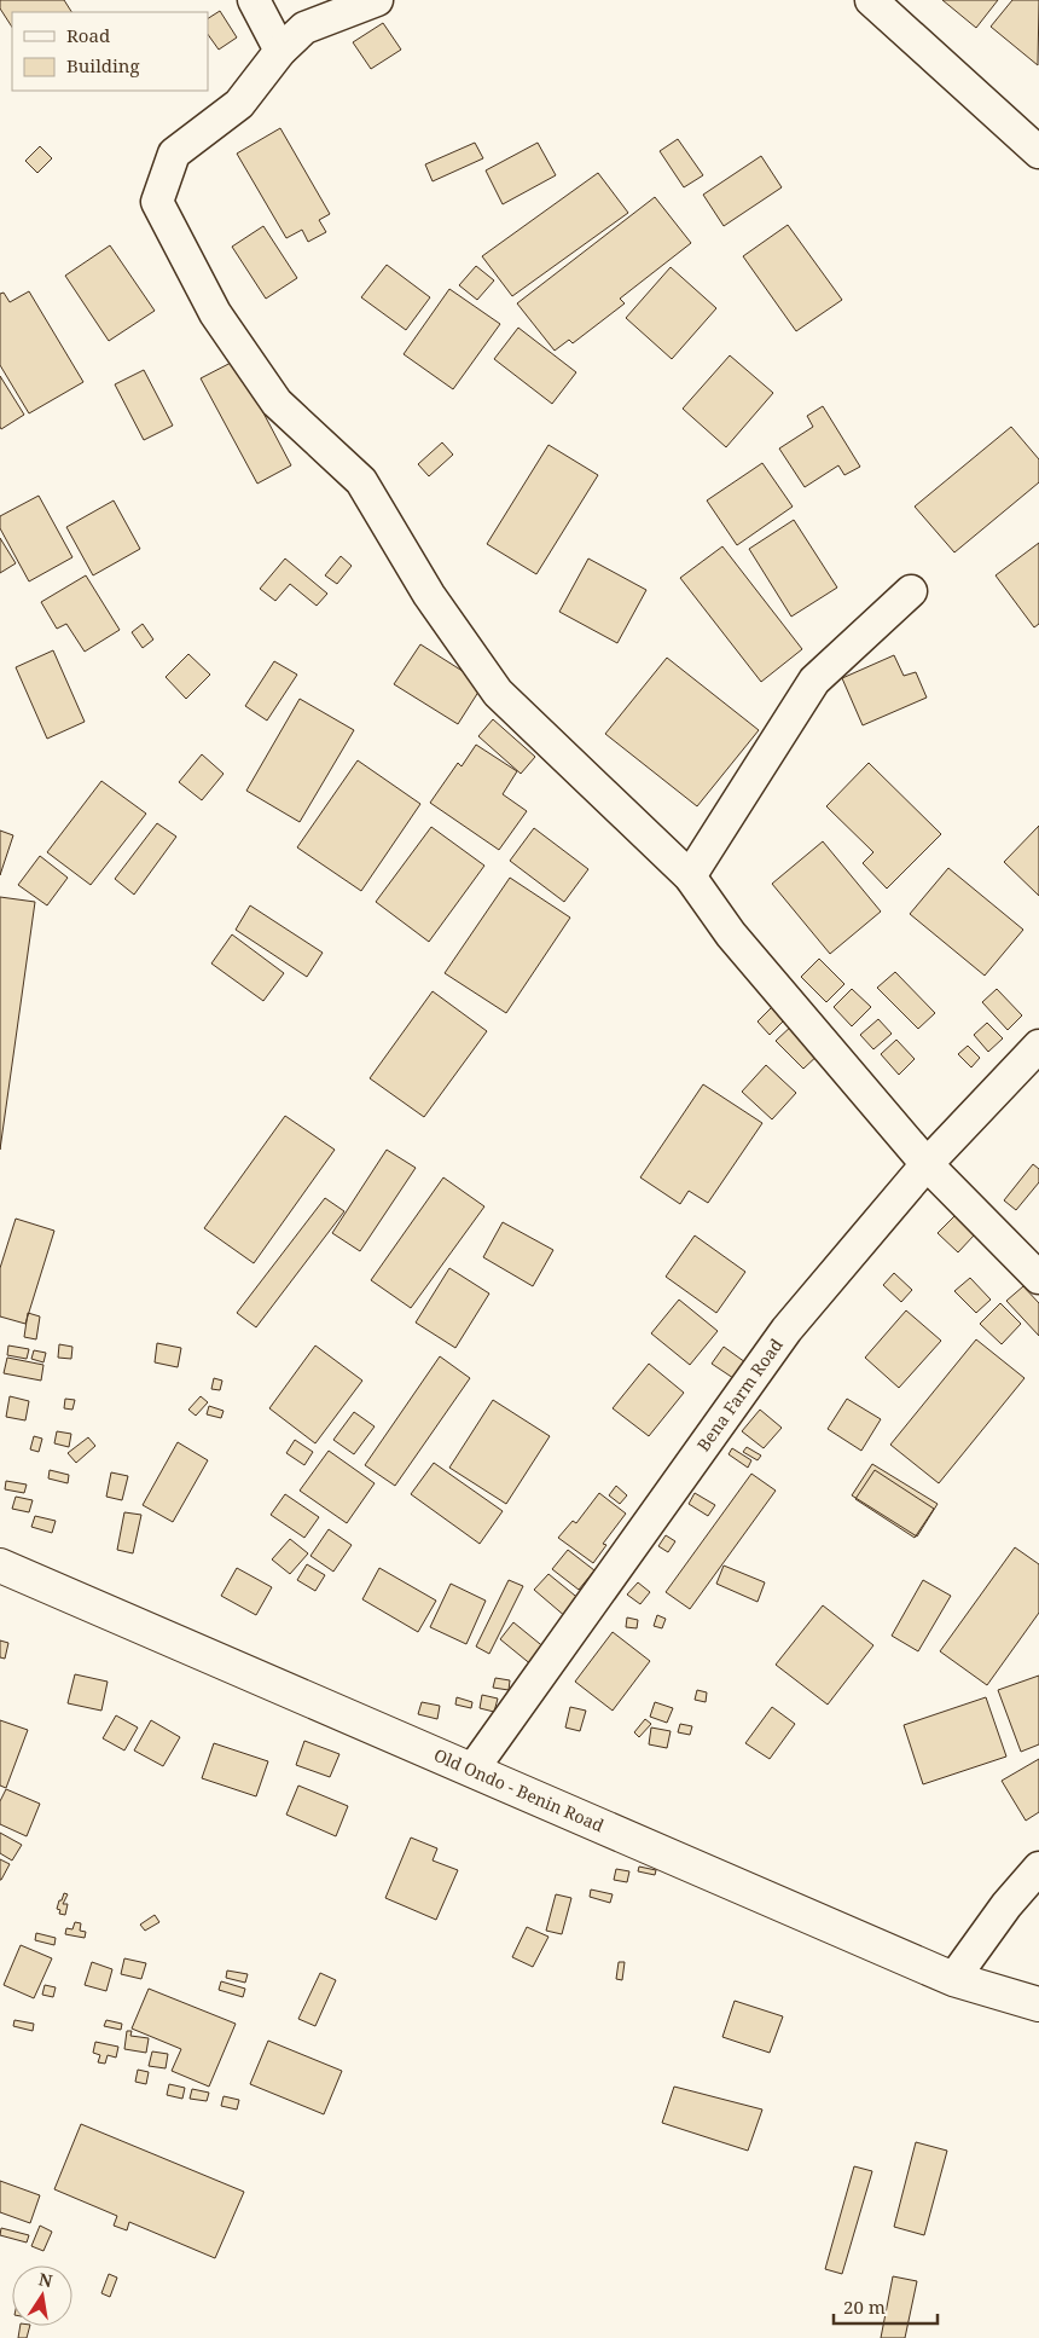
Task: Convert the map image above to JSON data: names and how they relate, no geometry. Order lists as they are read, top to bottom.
{
  "streets": {
    "main road": ["Old Ondo - Benin Road"],
    "street": ["Bena Farm Road"]
  },
  "crossings": [
    ["Bena Farm Road", "Old Ondo - Benin Road"]
  ],
  "legend": ["Road", "Building"],
  "scale_bar": "20 m",
  "north": "top"
}
